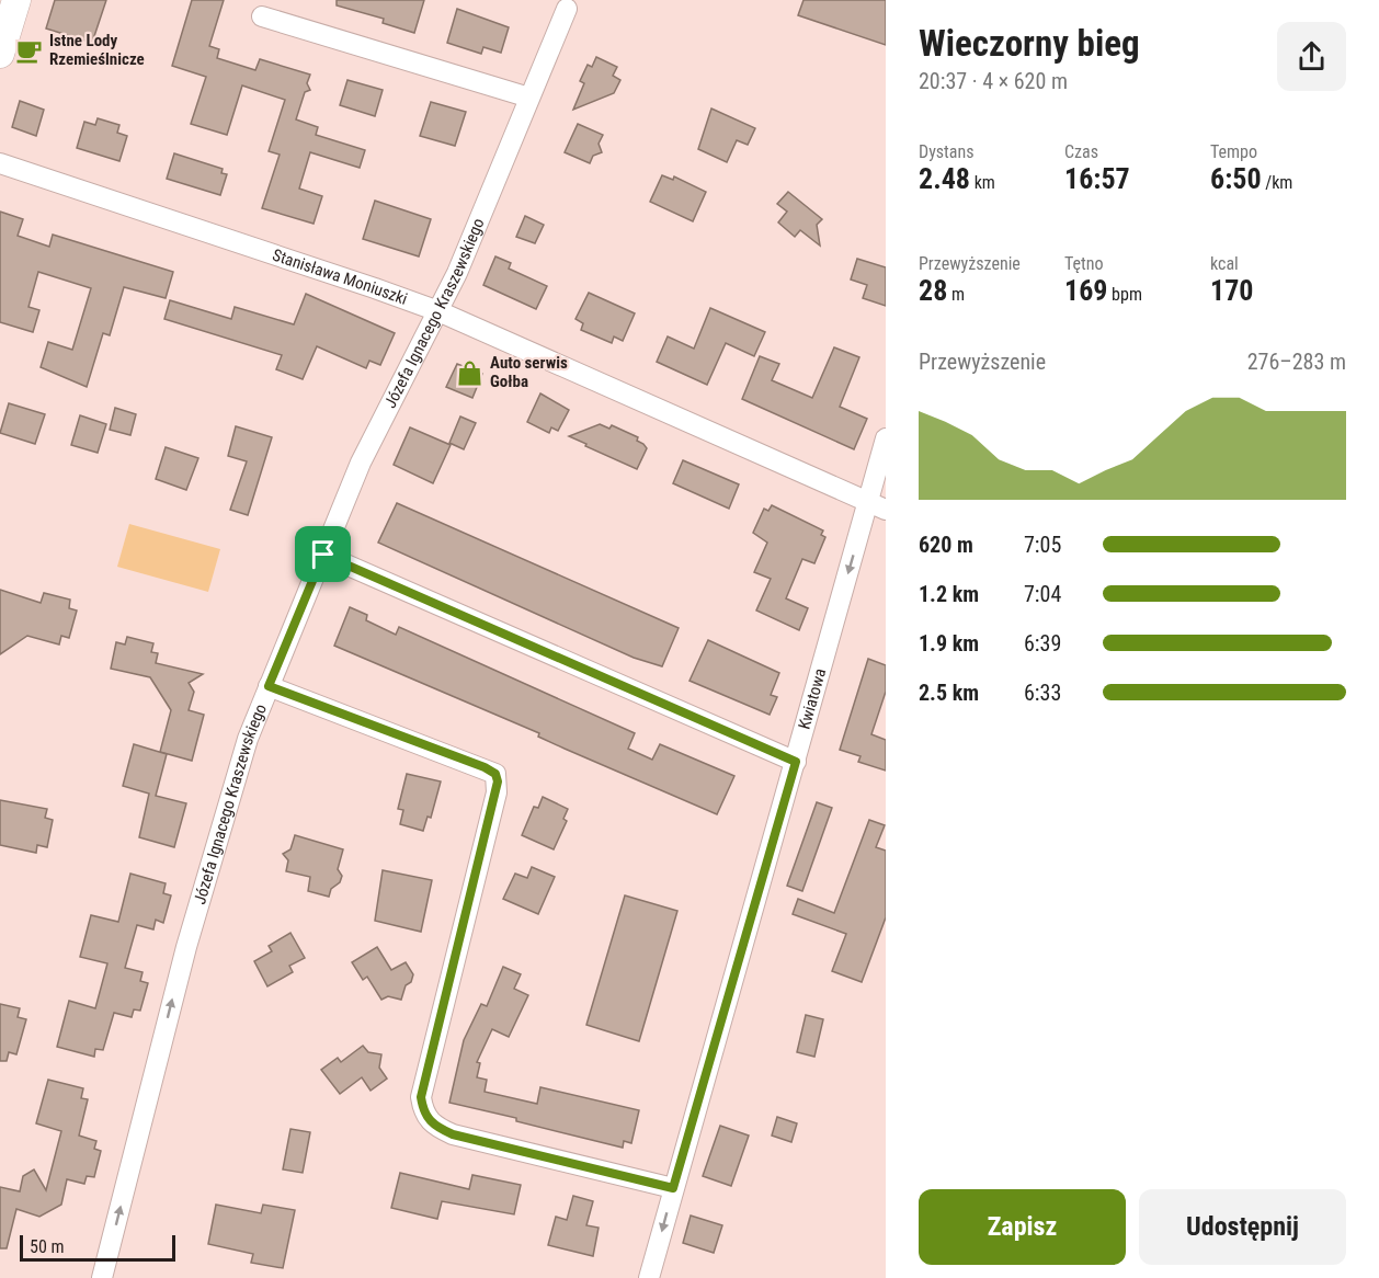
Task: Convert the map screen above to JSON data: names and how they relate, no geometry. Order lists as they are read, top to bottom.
{
  "streets": {
    "street": ["Stanisława Moniuszki", "Józefa Ignacego Kraszewskiego", "Kwiatowa"]
  },
  "crossings": [
    ["Stanisława Moniuszki", "Józefa Ignacego Kraszewskiego"],
    ["Stanisława Moniuszki", "Kwiatowa"]
  ],
  "one_way": ["Józefa Ignacego Kraszewskiego", "Kwiatowa"],
  "places": {
    "cafe": ["Istne Lody Rzemieślnicze"],
    "shop": ["Auto serwis Gołba"]
  },
  "scale_bar": "50 m",
  "page": {
    "heading": ["Wieczorny bieg", "20:37 · 4 × 620 m"],
    "stats": [
      ["Dystans", "2.48 km"],
      ["Czas", "16:57"],
      ["Tempo", "6:50 /km"],
      ["Przewyższenie", "28 m"],
      ["Tętno", "169 bpm"],
      ["kcal", "170"]
    ],
    "chart": ["Przewyższenie", "276–283 m"],
    "list": [
      {
        "name": "620 m",
        "note": "7:05"
      },
      {
        "name": "1.2 km",
        "note": "7:04"
      },
      {
        "name": "1.9 km",
        "note": "6:39"
      },
      {
        "name": "2.5 km",
        "note": "6:33"
      }
    ],
    "buttons": ["Zapisz", "Udostępnij"],
    "scale": "50 m"
  }
}
